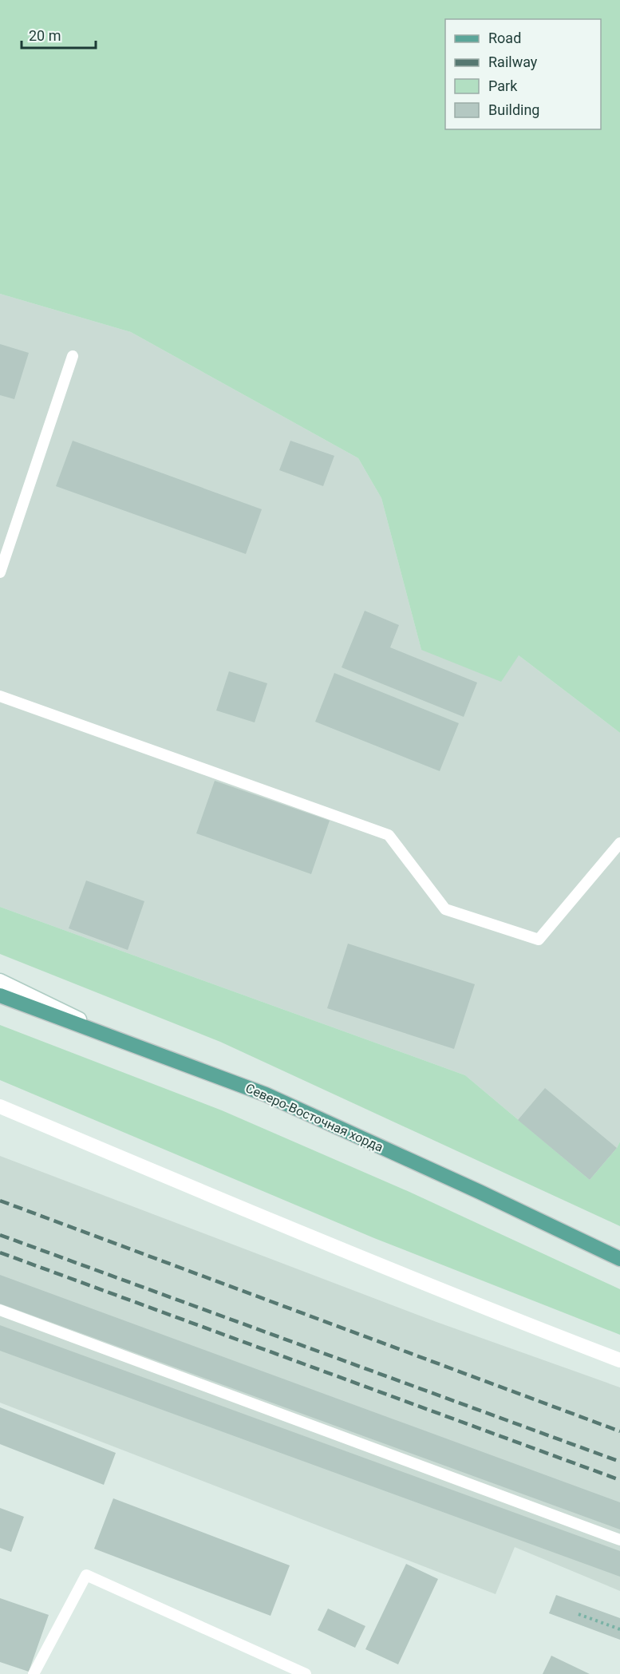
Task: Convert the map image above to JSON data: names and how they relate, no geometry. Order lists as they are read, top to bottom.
{
  "streets": {
    "main road": ["Северо-Восточная хорда"]
  },
  "legend": [
    "Road",
    "Railway",
    "Park",
    "Building"
  ],
  "scale_bar": "20 m"
}
